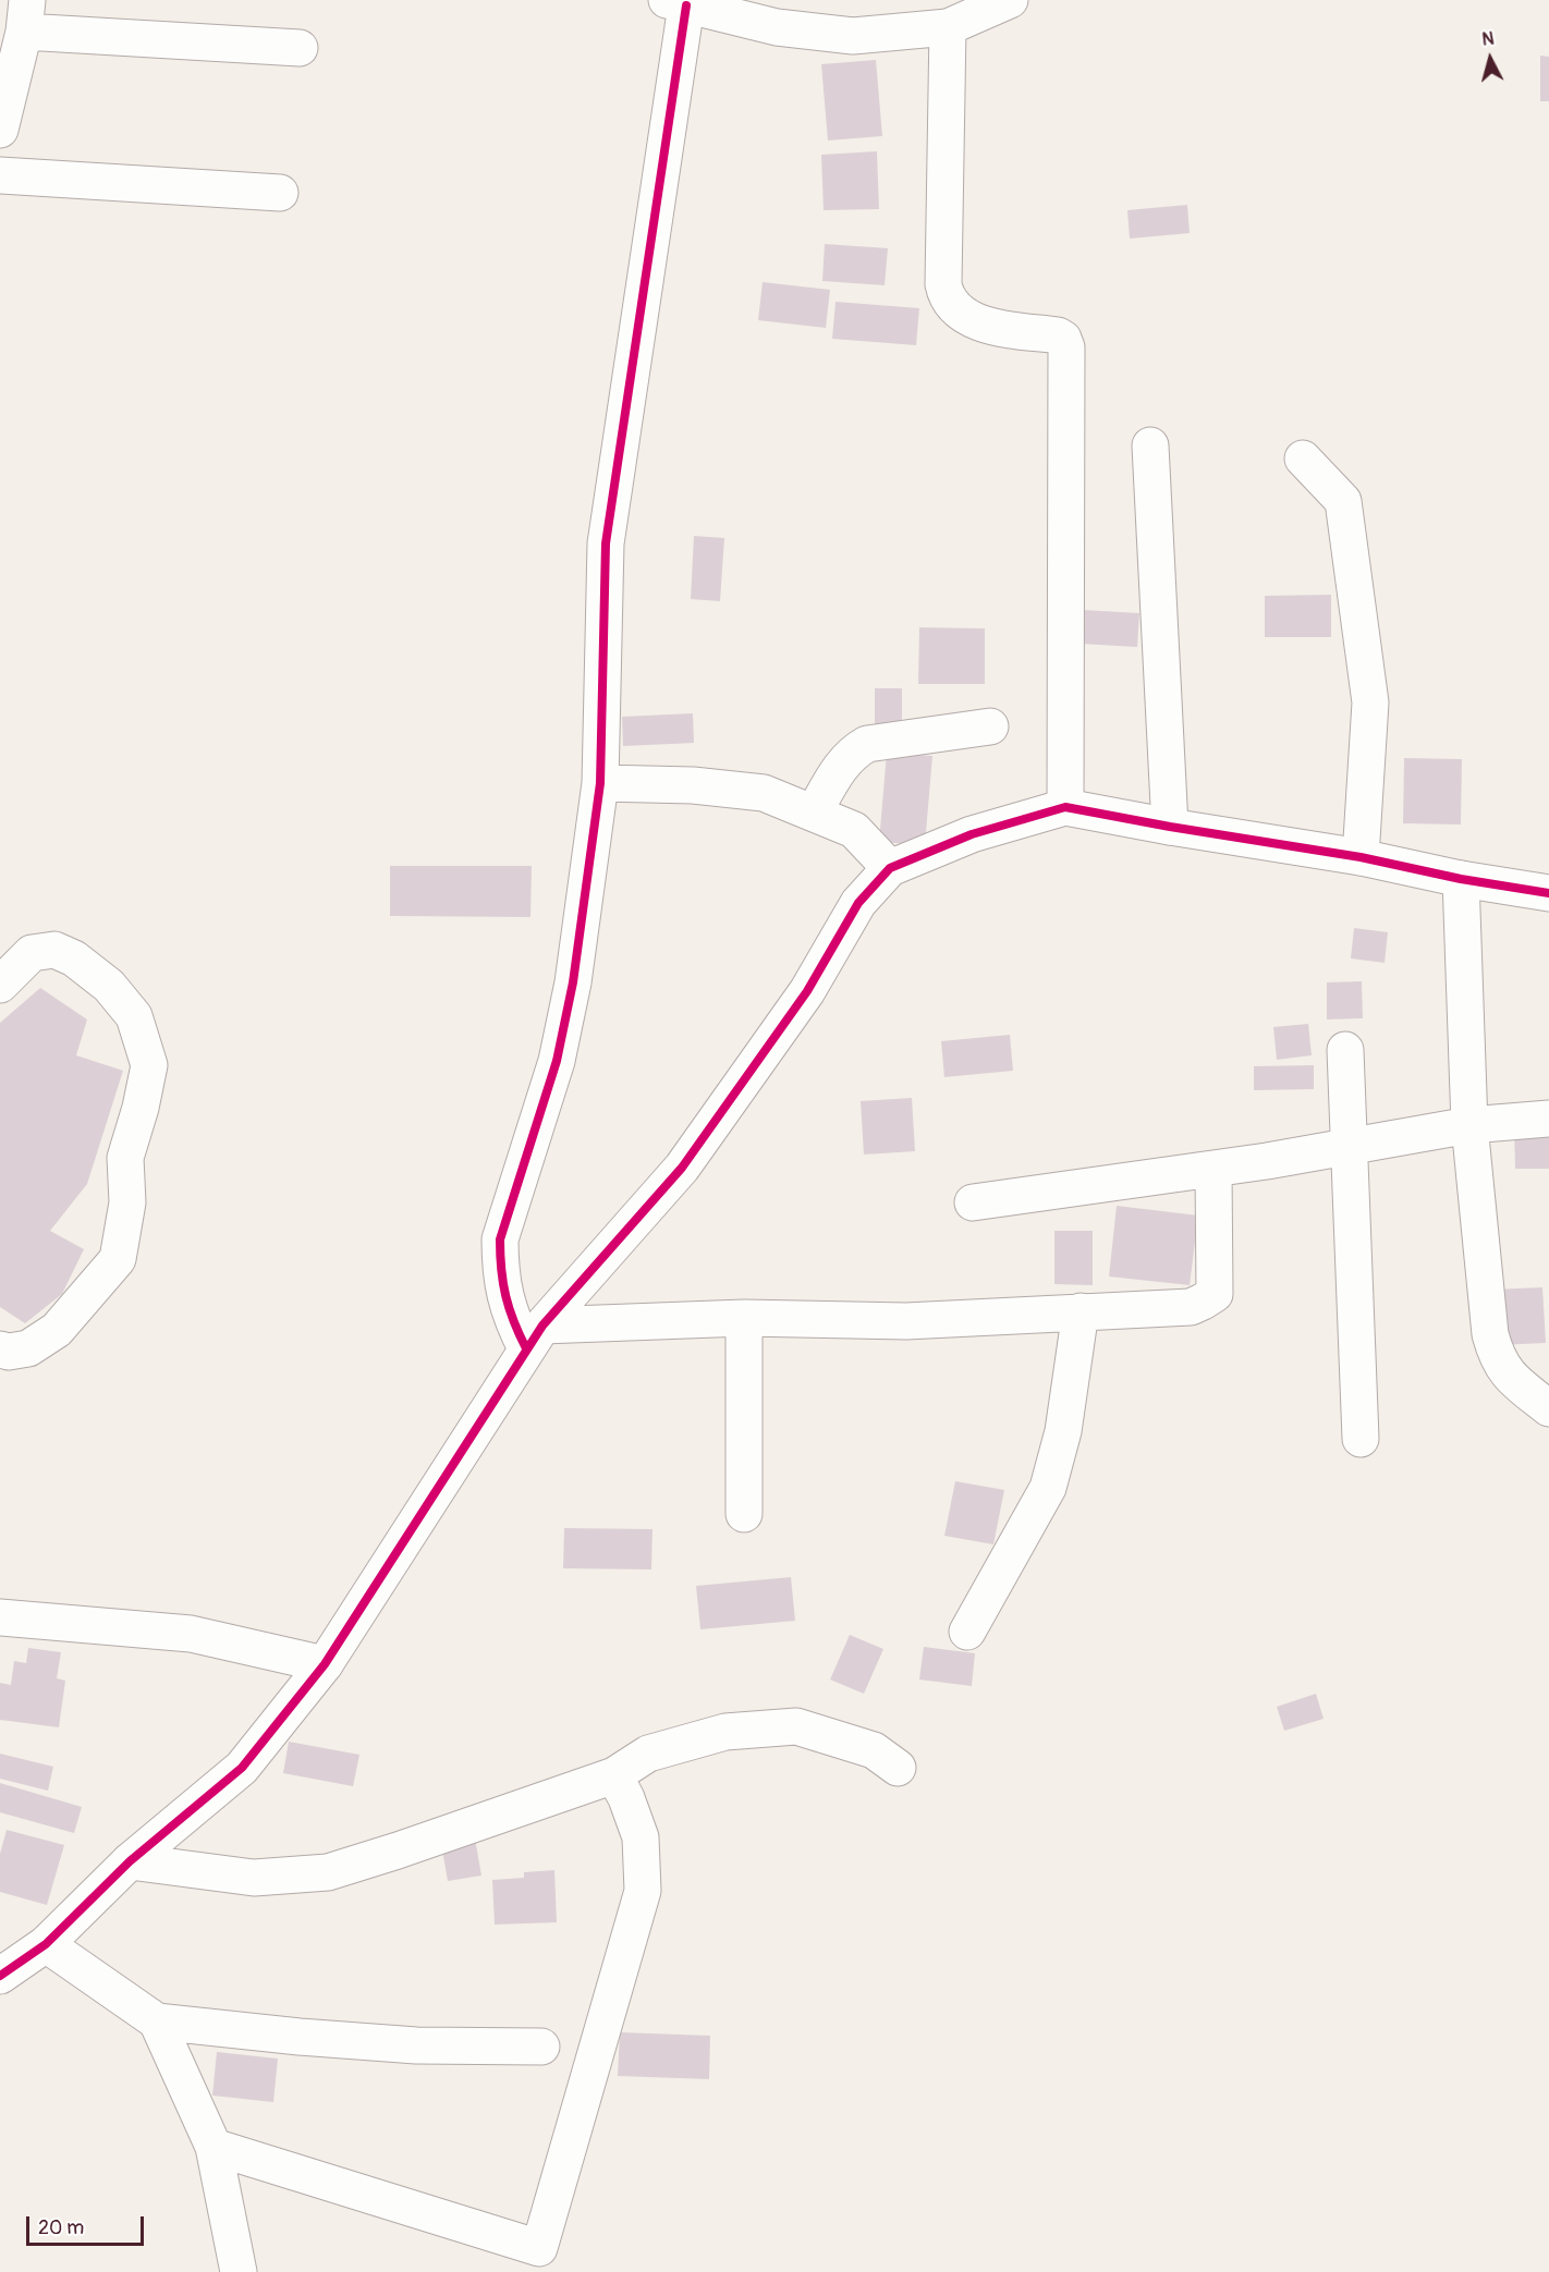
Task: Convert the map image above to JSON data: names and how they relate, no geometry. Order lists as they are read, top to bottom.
{
  "scale_bar": "20 m",
  "north": "top"
}
